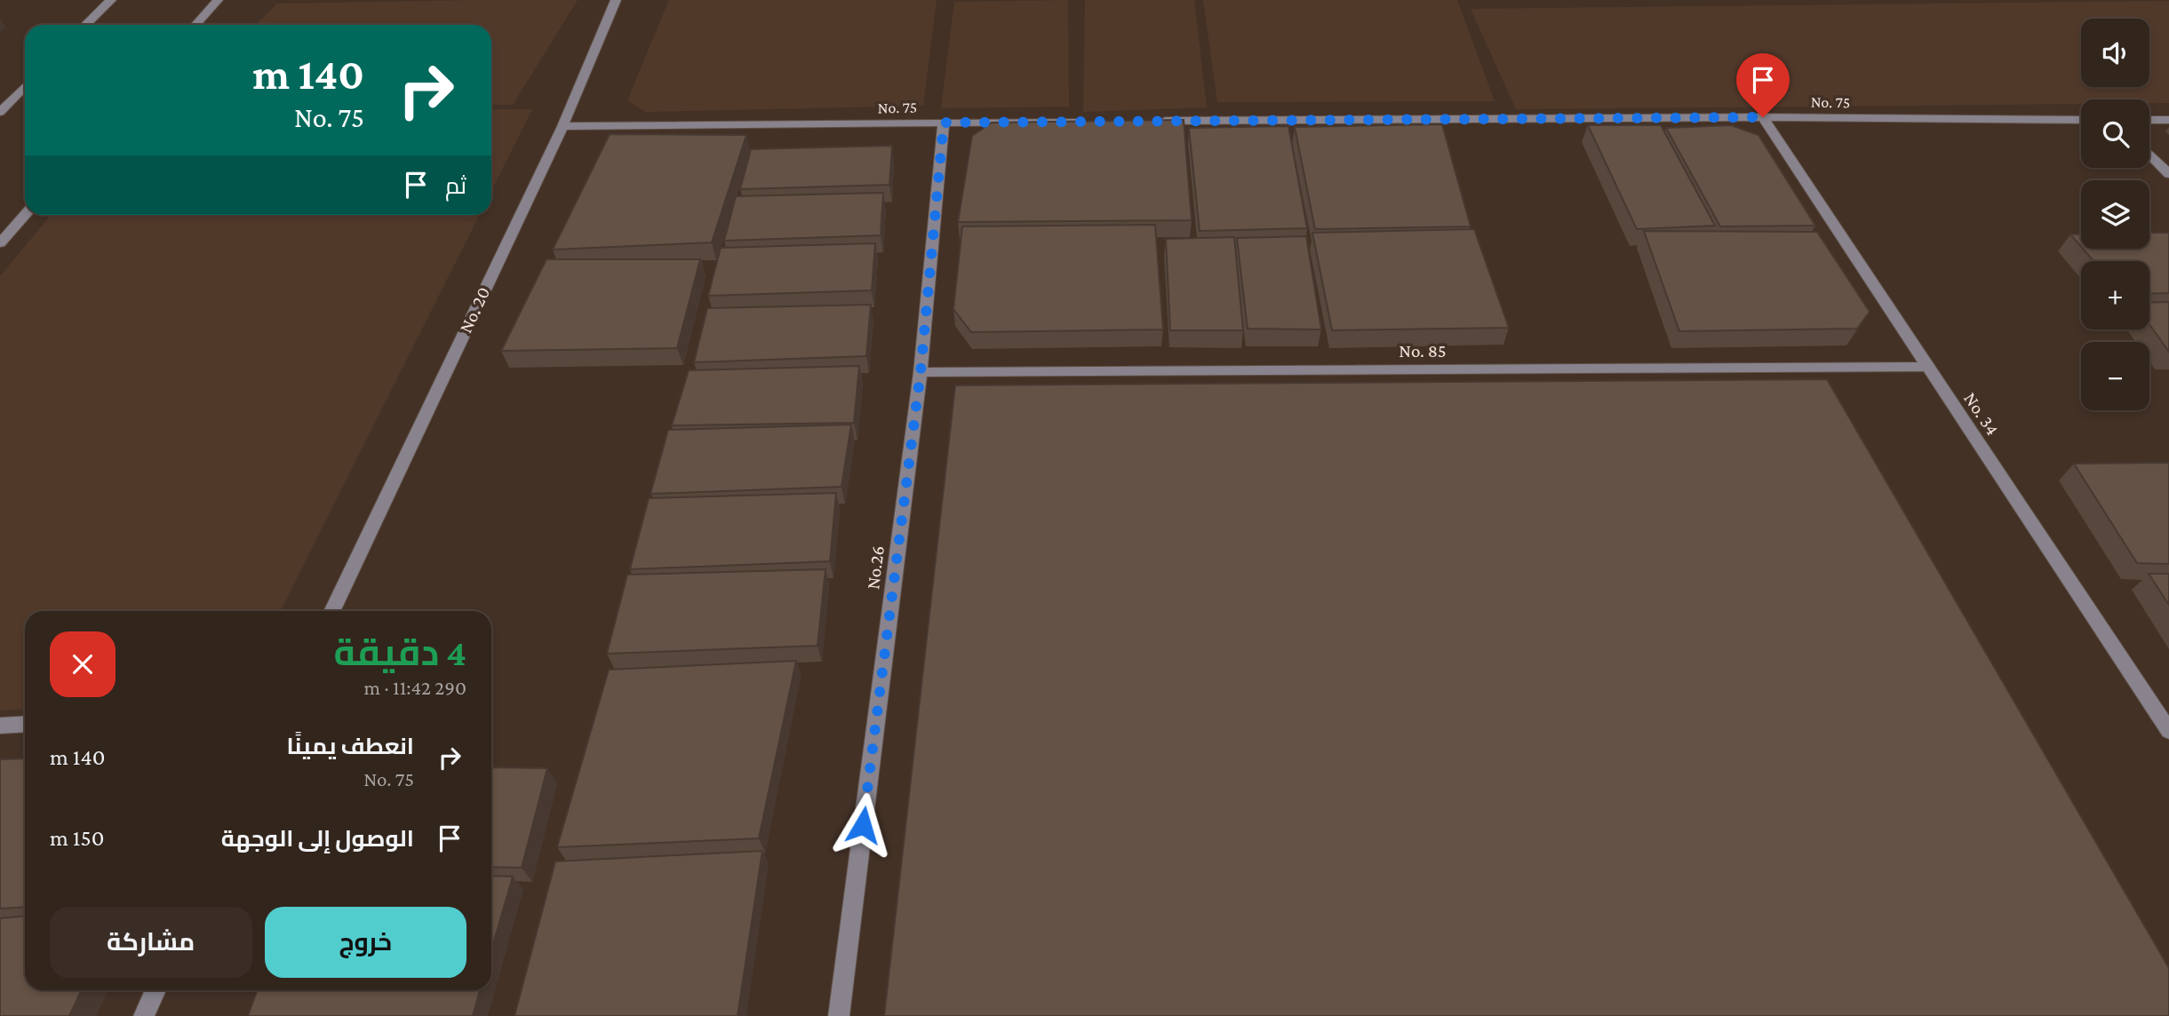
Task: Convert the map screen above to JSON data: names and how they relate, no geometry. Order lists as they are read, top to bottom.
{
  "streets": {
    "street": [
      "No. 75",
      "No. 20",
      "No. 85",
      "No. 34",
      "No.26"
    ]
  },
  "crossings": [
    ["No. 75", "No. 20"],
    ["No. 75", "No. 34"],
    ["No. 75", "No.26"],
    ["No. 85", "No. 34"],
    ["No. 85", "No.26"]
  ],
  "page": {
    "map_buttons": ["+", "−"],
    "turn": ["140 m", "No. 75"],
    "then": "ثم",
    "heading": ["4 دقيقة", "290 m · 11:42"],
    "list": [
      {
        "name": "انعطف يمينًا",
        "note": "No. 75",
        "value": "140 m"
      },
      {
        "name": "الوصول إلى الوجهة",
        "value": "150 m"
      }
    ],
    "buttons": ["خروج", "مشاركة"]
  }
}
